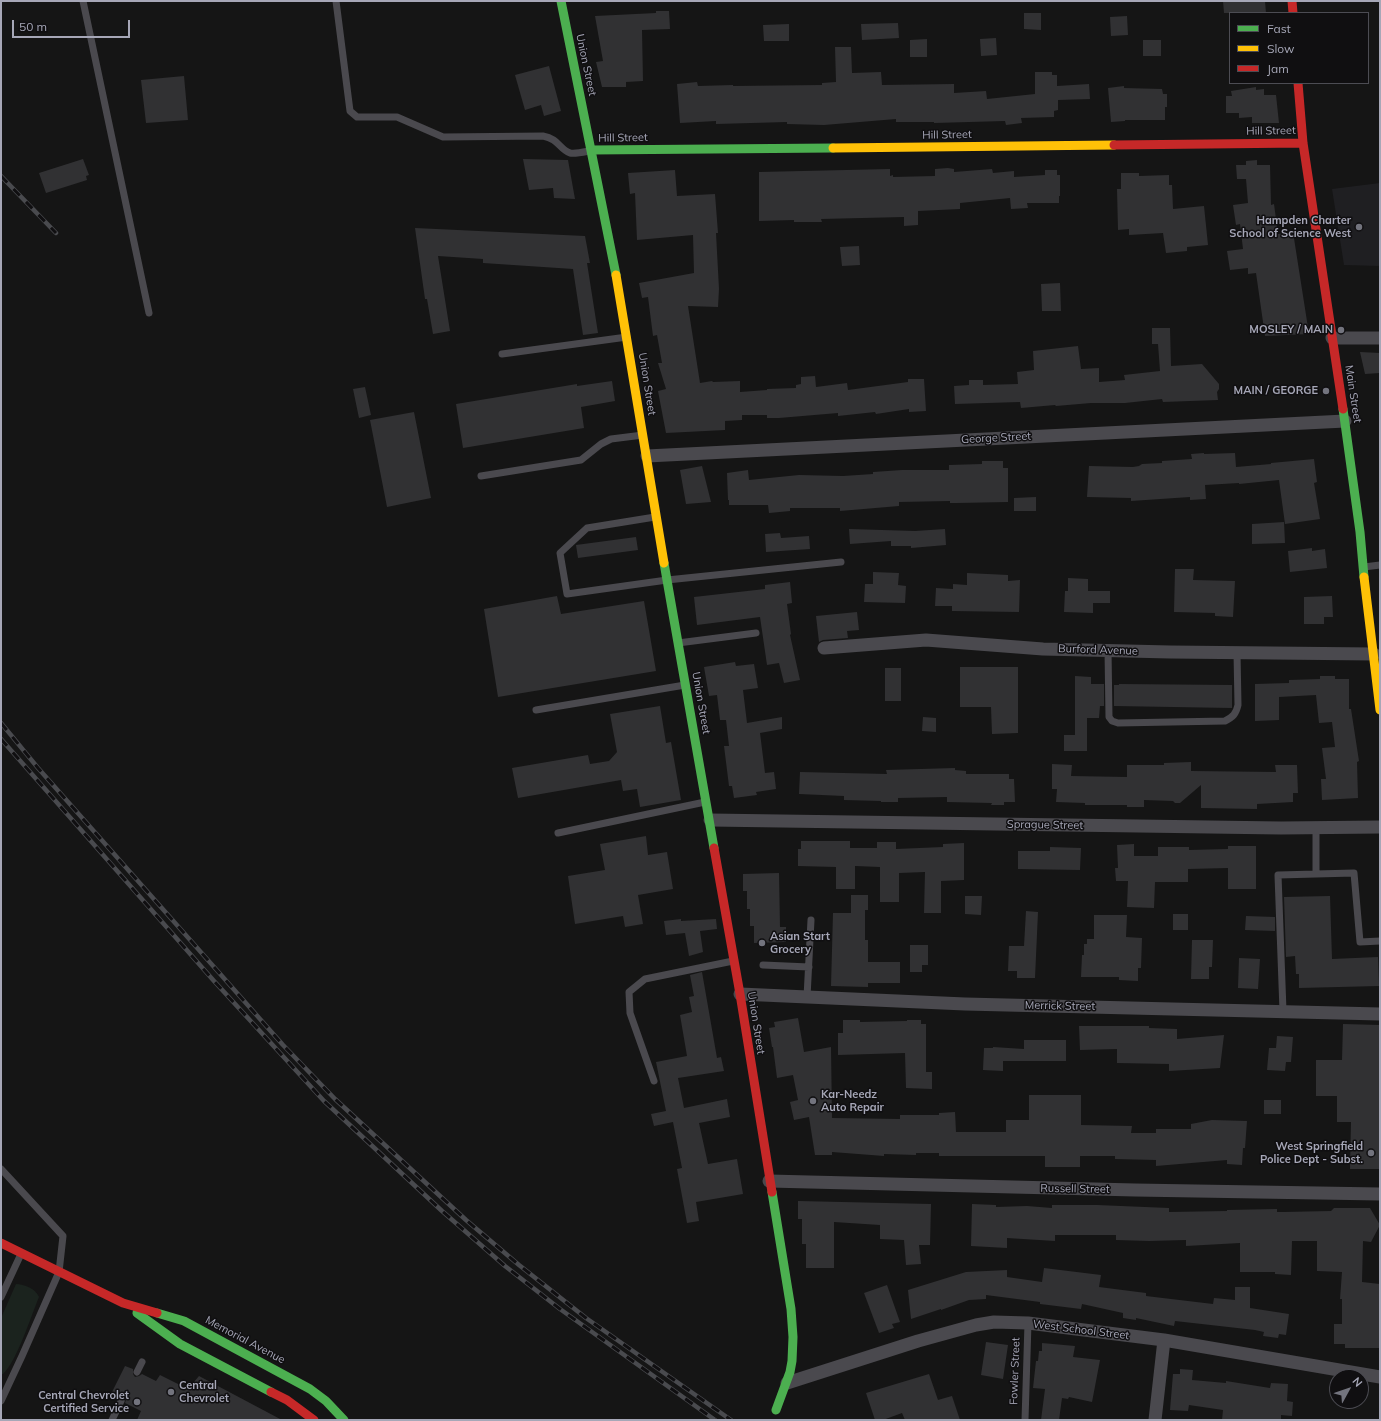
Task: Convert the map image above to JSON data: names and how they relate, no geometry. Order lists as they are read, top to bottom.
{
  "streets": {
    "main road": [
      "Union Street",
      "Hill Street",
      "Main Street",
      "Memorial Avenue"
    ],
    "street": [
      "George Street",
      "Burford Avenue",
      "Sprague Street",
      "Merrick Street",
      "Russell Street",
      "West School Street"
    ],
    "lane": ["Fowler Street"]
  },
  "crossings": [
    ["Union Street", "Hill Street"],
    ["Union Street", "George Street"],
    ["Union Street", "Sprague Street"],
    ["Union Street", "Merrick Street"],
    ["Union Street", "Russell Street"],
    ["Union Street", "West School Street"],
    ["Hill Street", "Main Street"],
    ["Main Street", "George Street"],
    ["Main Street", "Burford Avenue"],
    ["West School Street", "Fowler Street"]
  ],
  "places": [
    "Hampden Charter School of Science West",
    "MOSLEY / MAIN",
    "MAIN / GEORGE",
    "Asian Start Grocery",
    "Kar-Needz Auto Repair",
    "West Springfield Police Dept - Subst.",
    "Central Chevrolet",
    "Central Chevrolet Certified Service"
  ],
  "legend": ["Fast", "Slow", "Jam"],
  "scale_bar": "50 m",
  "north": "top right"
}
